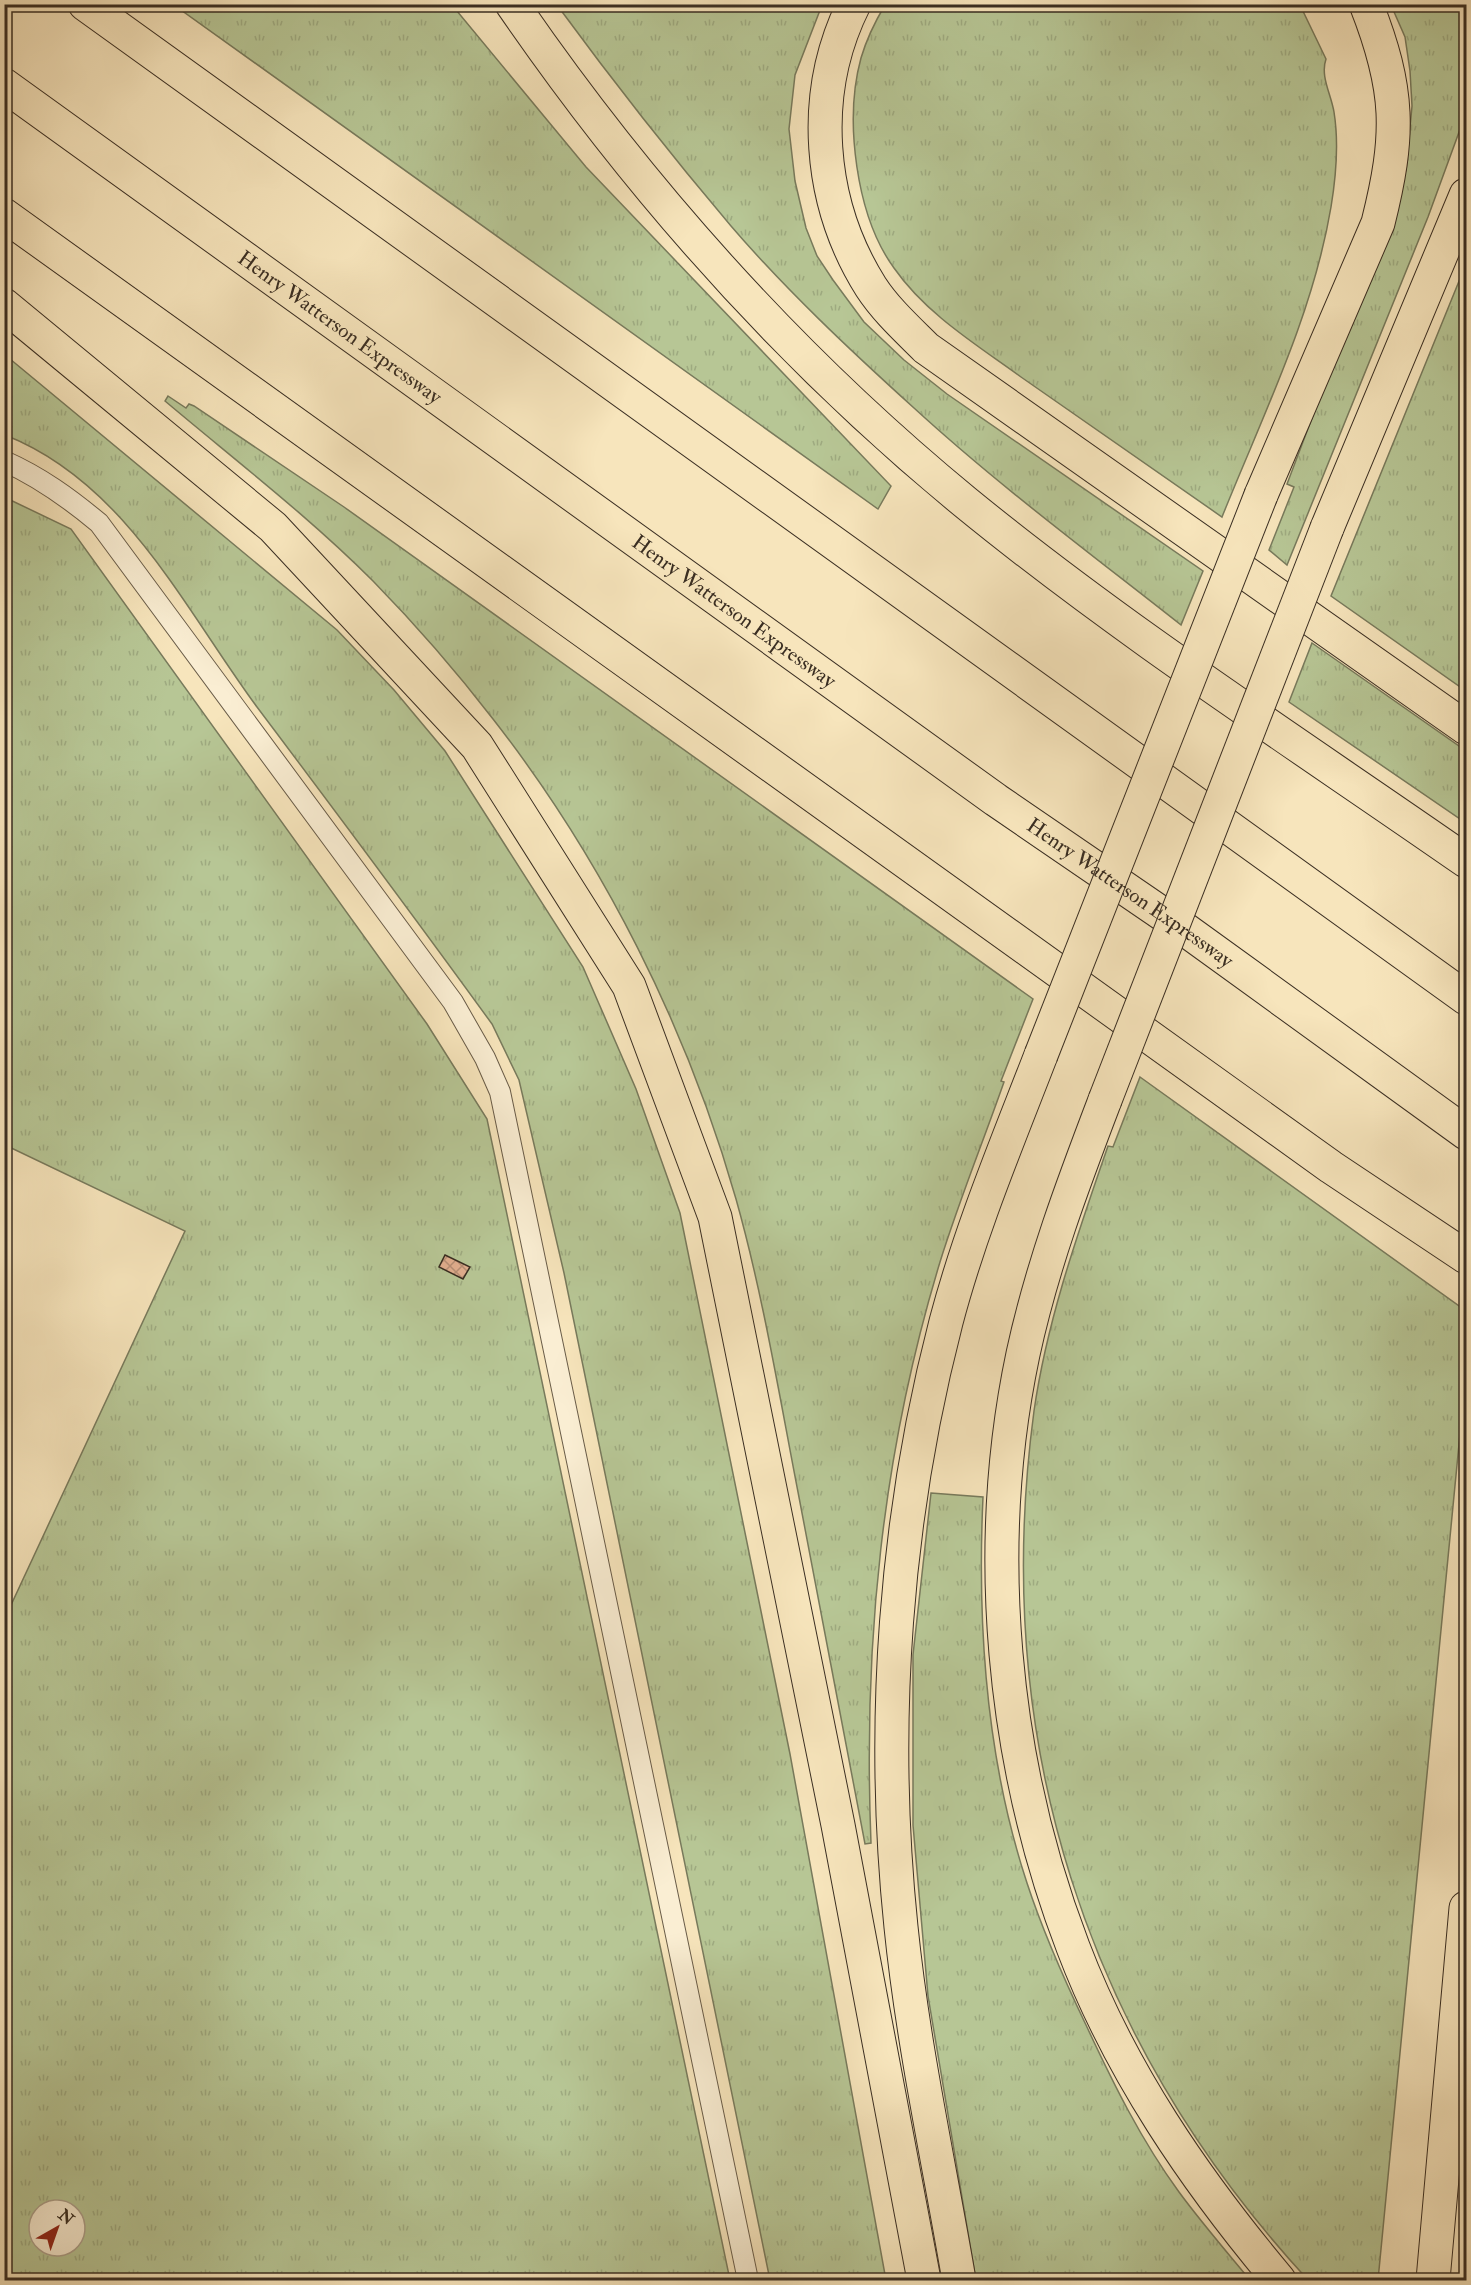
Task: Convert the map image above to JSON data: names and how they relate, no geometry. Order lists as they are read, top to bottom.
{
  "streets": {
    "highway": ["Henry Watterson Expressway"]
  },
  "north": "top right"
}
